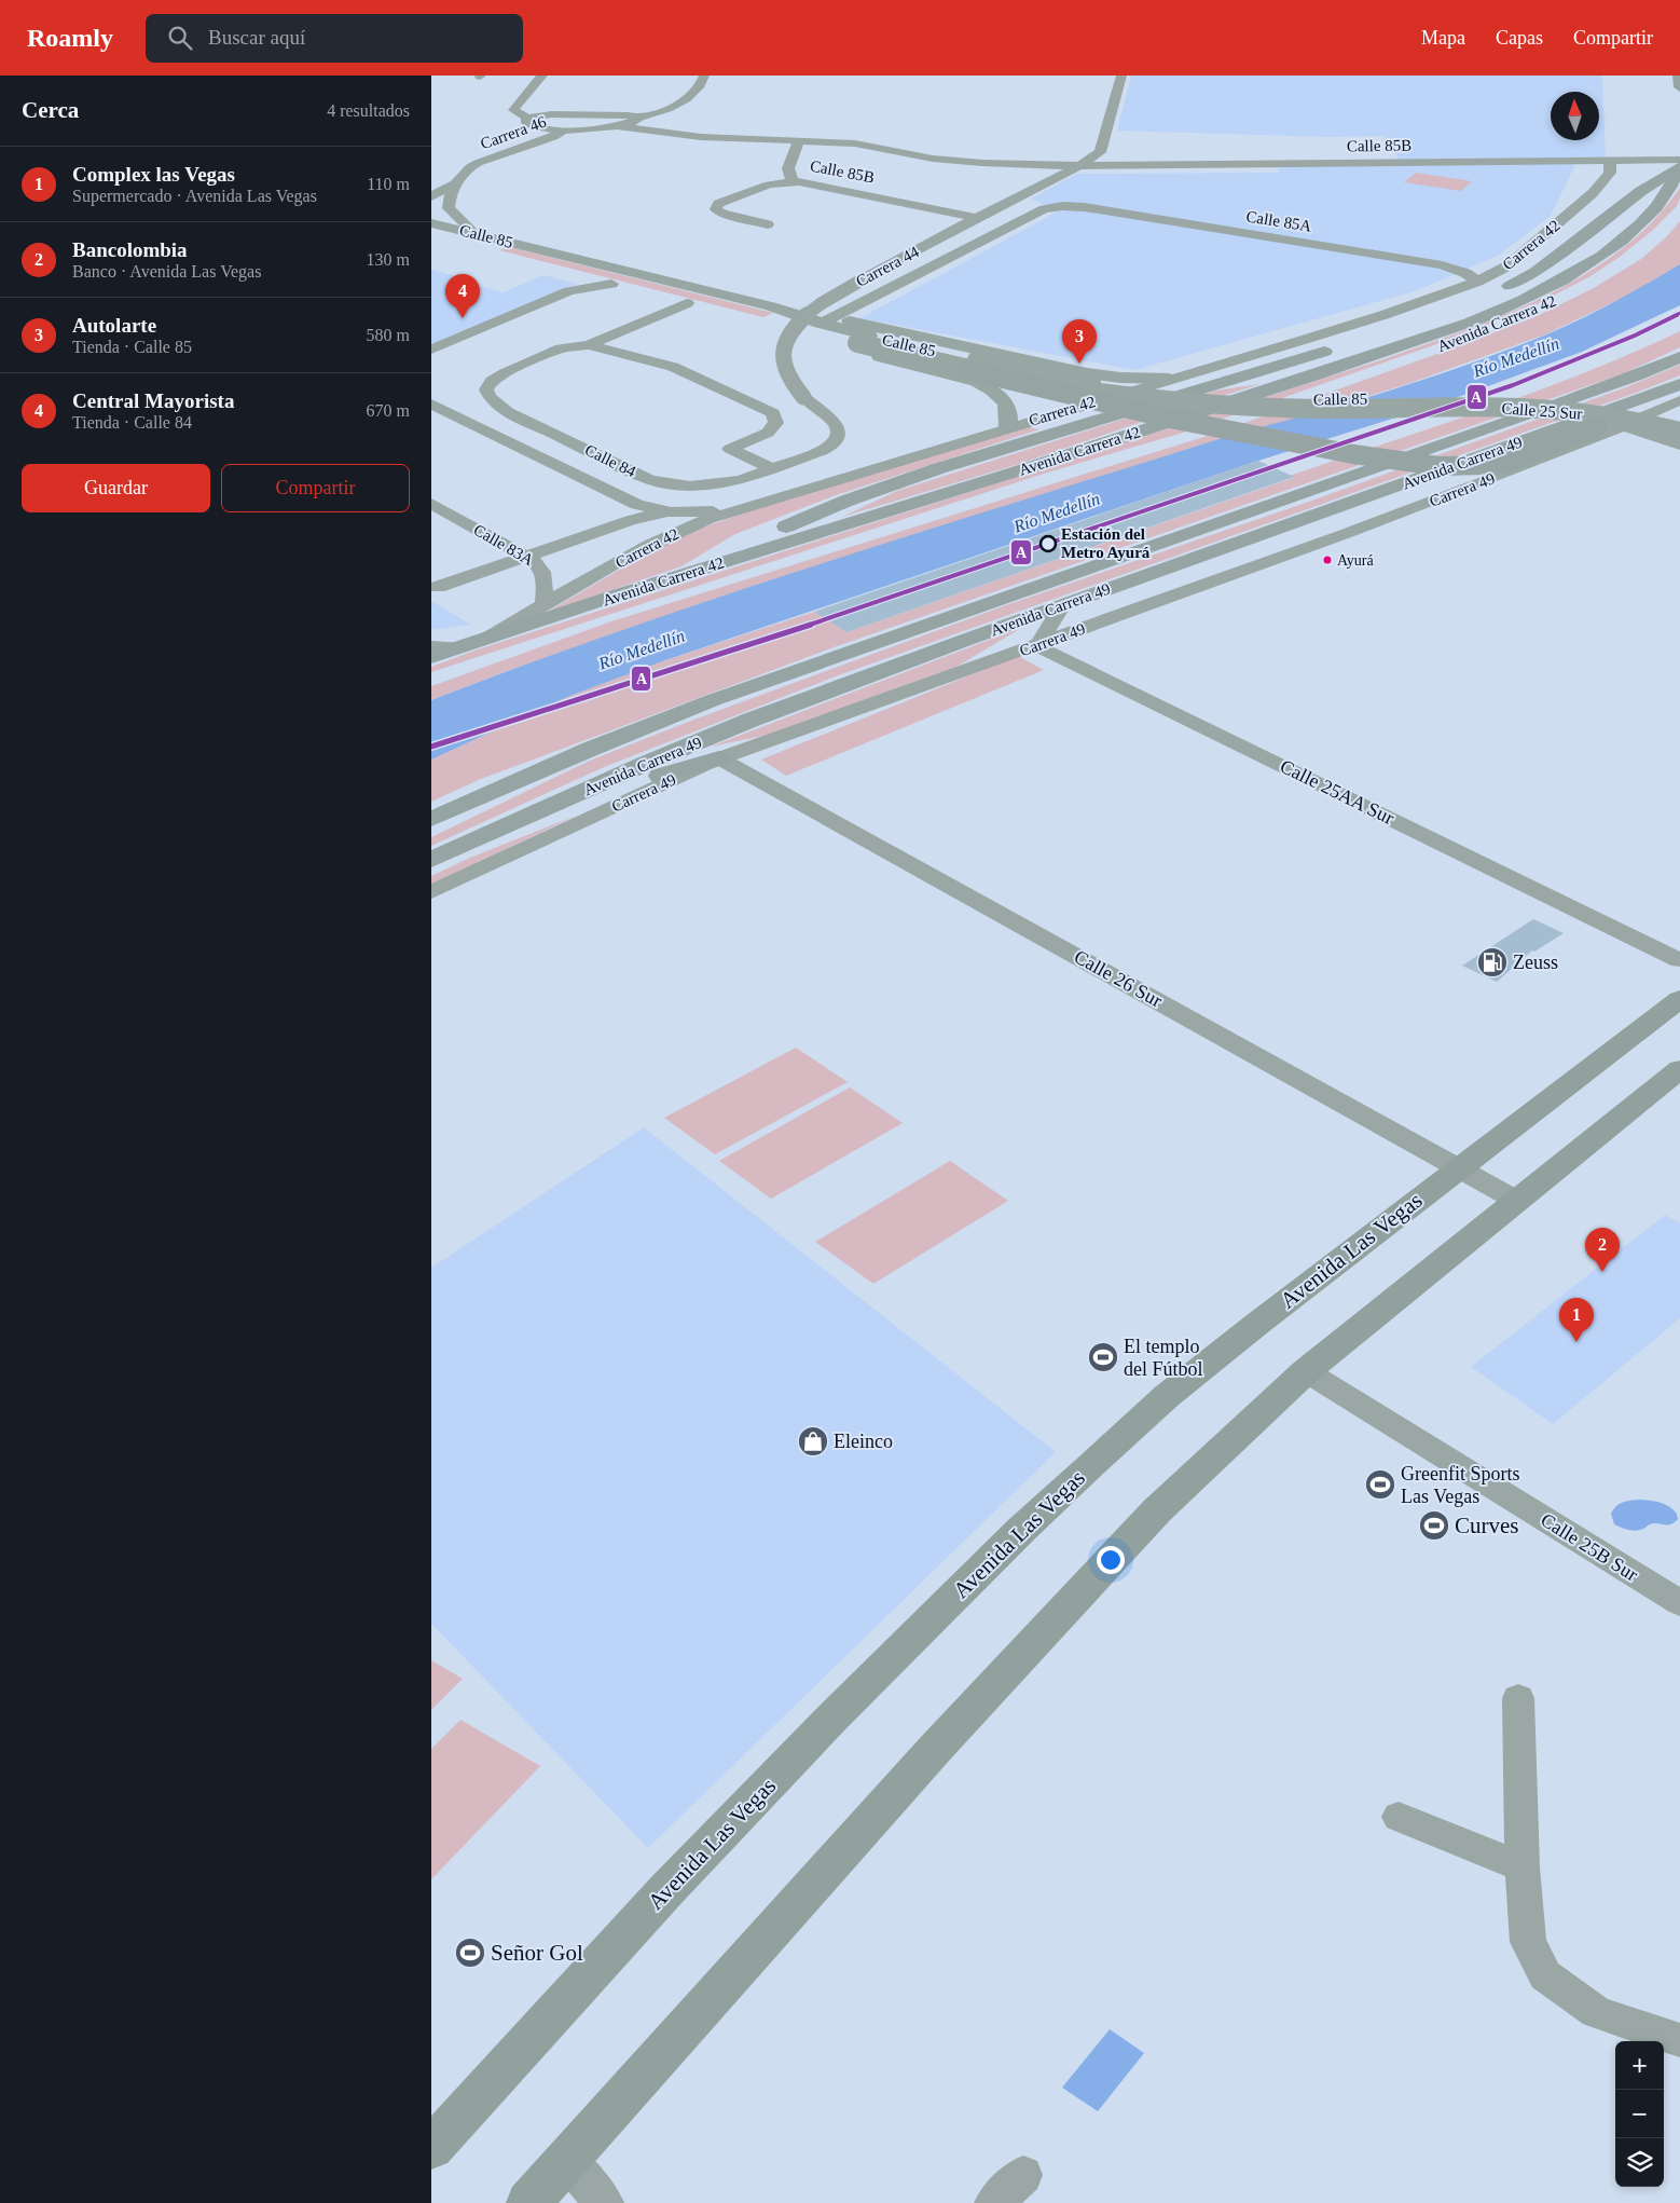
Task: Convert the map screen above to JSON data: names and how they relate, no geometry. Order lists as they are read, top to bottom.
{
  "streets": {
    "highway": ["Avenida Carrera 42", "Avenida Carrera 49"],
    "main road": ["Calle 85", "Calle 25 Sur", "Avenida Las Vegas"],
    "street": [
      "Carrera 46",
      "Calle 85B",
      "Calle 85A",
      "Carrera 42",
      "Carrera 44",
      "Calle 84",
      "Carrera 49",
      "Calle 83A",
      "Calle 25AA Sur",
      "Calle 26 Sur",
      "Calle 25B Sur"
    ]
  },
  "crossings": [
    ["Calle 85B", "Carrera 42"],
    ["Calle 85B", "Carrera 44"],
    ["Calle 85A", "Carrera 42"],
    ["Calle 85A", "Carrera 44"],
    ["Calle 85", "Carrera 44"],
    ["Calle 85", "Calle 25 Sur"],
    ["Carrera 42", "Avenida Carrera 42"],
    ["Carrera 42", "Calle 83A"],
    ["Carrera 44", "Calle 84"],
    ["Carrera 49", "Calle 25AA Sur"],
    ["Carrera 49", "Calle 26 Sur"],
    ["Calle 26 Sur", "Avenida Las Vegas"]
  ],
  "water": ["Río Medellín"],
  "places": {
    "other": ["Estación del Metro Ayurá", "Ayurá"],
    "fuel station": ["Zeuss"],
    "sports": [
      "El templo del Fútbol",
      "Greenfit Sports Las Vegas",
      "Curves",
      "Señor Gol"
    ],
    "shop": ["Eleinco"]
  },
  "lines": ["transit line A"],
  "north": "top",
  "page": {
    "header": "Roamly",
    "search": "Buscar aquí",
    "nav": ["Mapa", "Capas", "Compartir"],
    "heading": ["Cerca", "4 resultados"],
    "list": [
      {
        "mark": "1",
        "name": "Complex las Vegas",
        "note": "Supermercado · Avenida Las Vegas",
        "value": "110 m"
      },
      {
        "mark": "2",
        "name": "Bancolombia",
        "note": "Banco · Avenida Las Vegas",
        "value": "130 m"
      },
      {
        "mark": "3",
        "name": "Autolarte",
        "note": "Tienda · Calle 85",
        "value": "580 m"
      },
      {
        "mark": "4",
        "name": "Central Mayorista",
        "note": "Tienda · Calle 84",
        "value": "670 m"
      }
    ],
    "pins": [
      "4",
      "3",
      "2",
      "1"
    ],
    "buttons": ["Guardar", "Compartir"],
    "map_buttons": ["+", "−"]
  }
}
